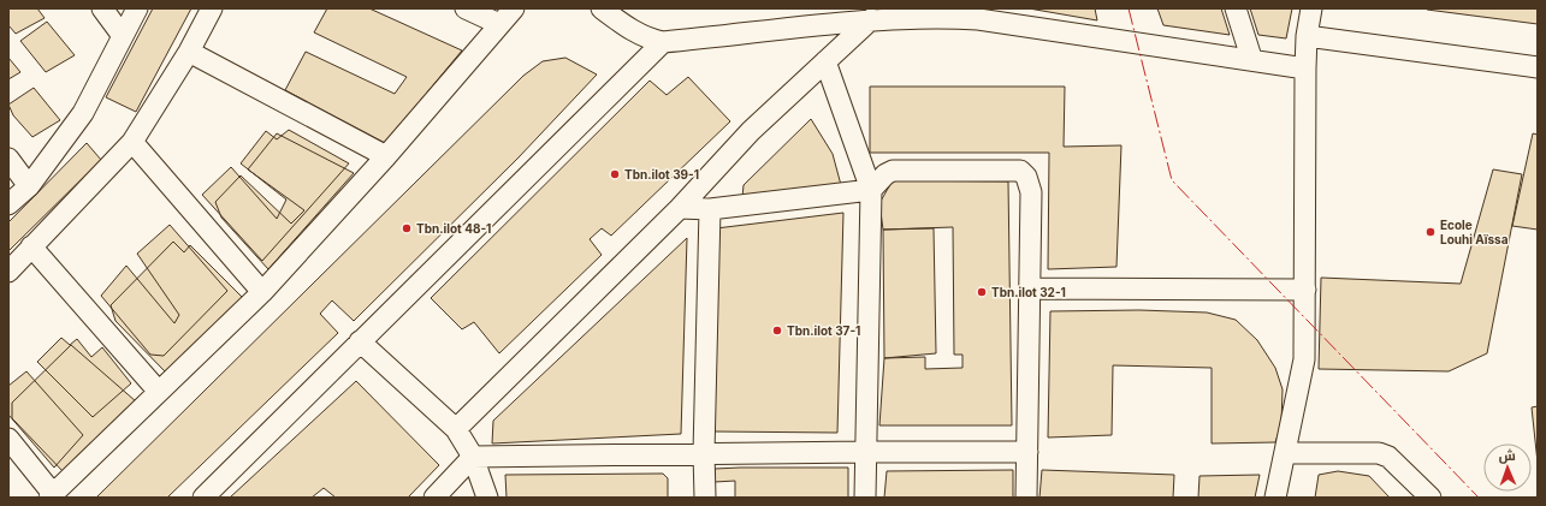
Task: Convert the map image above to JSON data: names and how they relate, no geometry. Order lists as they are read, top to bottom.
{
  "places": [
    "Tbn.ilot 39-1",
    "Tbn.ilot 48-1",
    "Ecole Louhi Aïssa",
    "Tbn.ilot 32-1",
    "Tbn.ilot 37-1"
  ],
  "north": "top"
}
